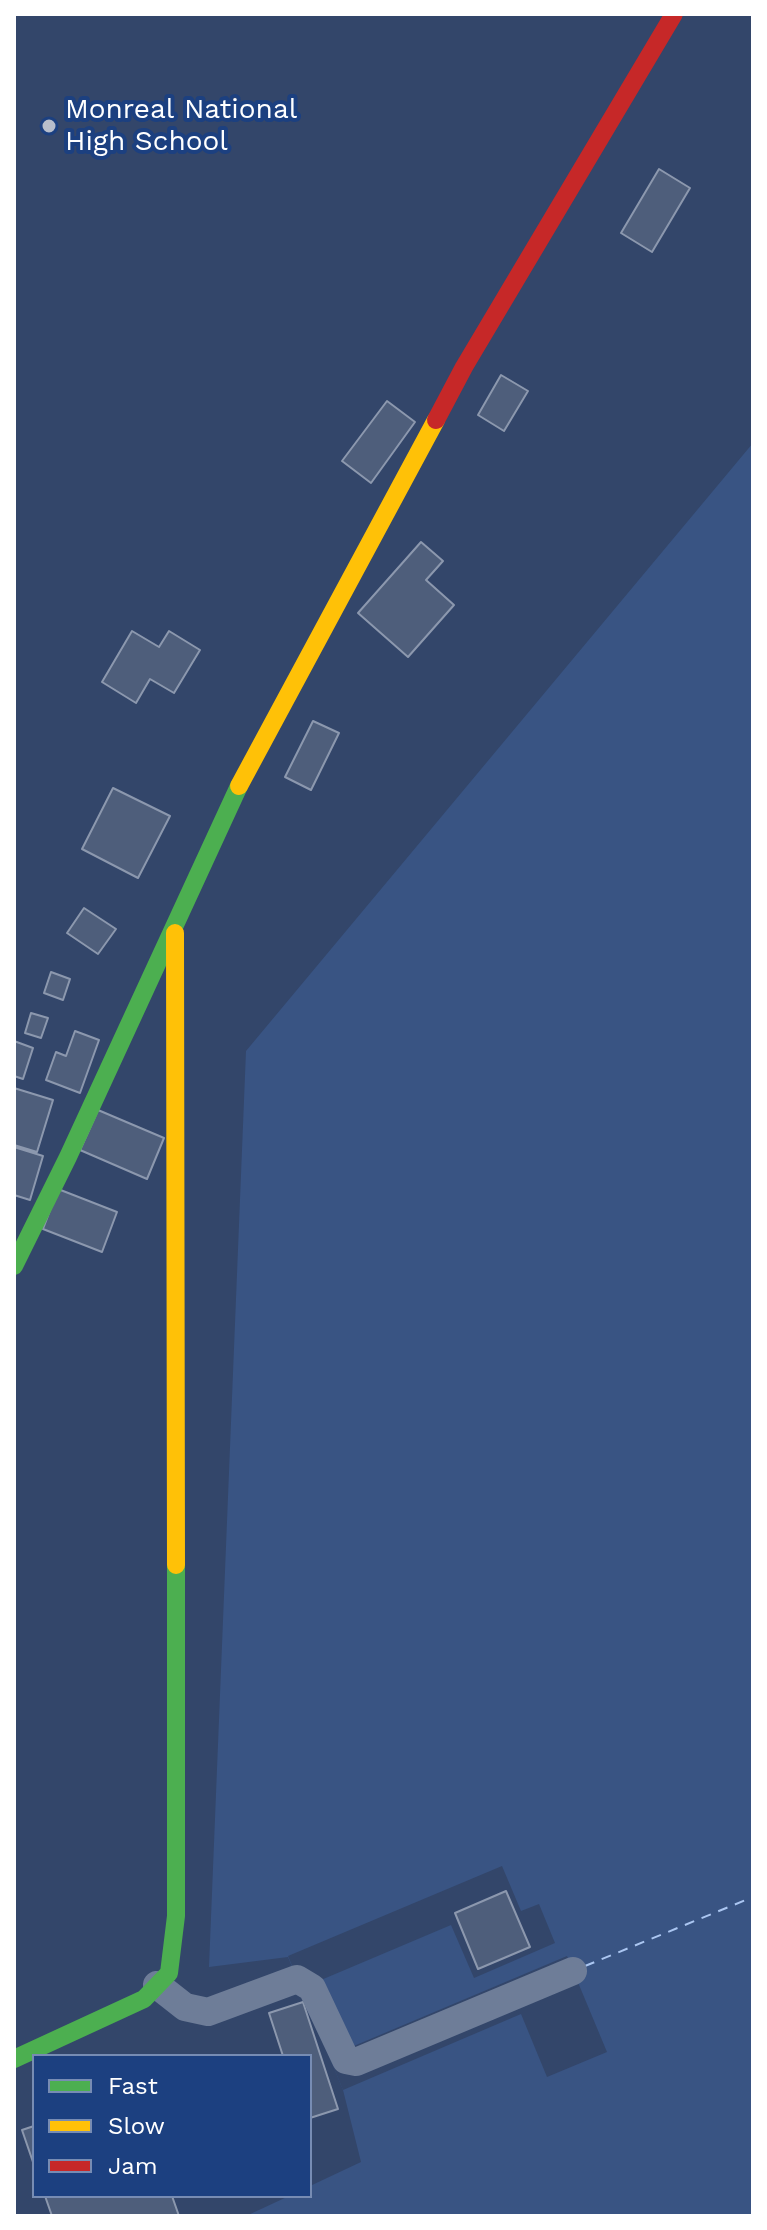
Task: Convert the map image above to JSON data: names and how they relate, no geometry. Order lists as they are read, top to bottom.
{
  "places": ["Monreal National High School"],
  "legend": ["Fast", "Slow", "Jam"]
}
